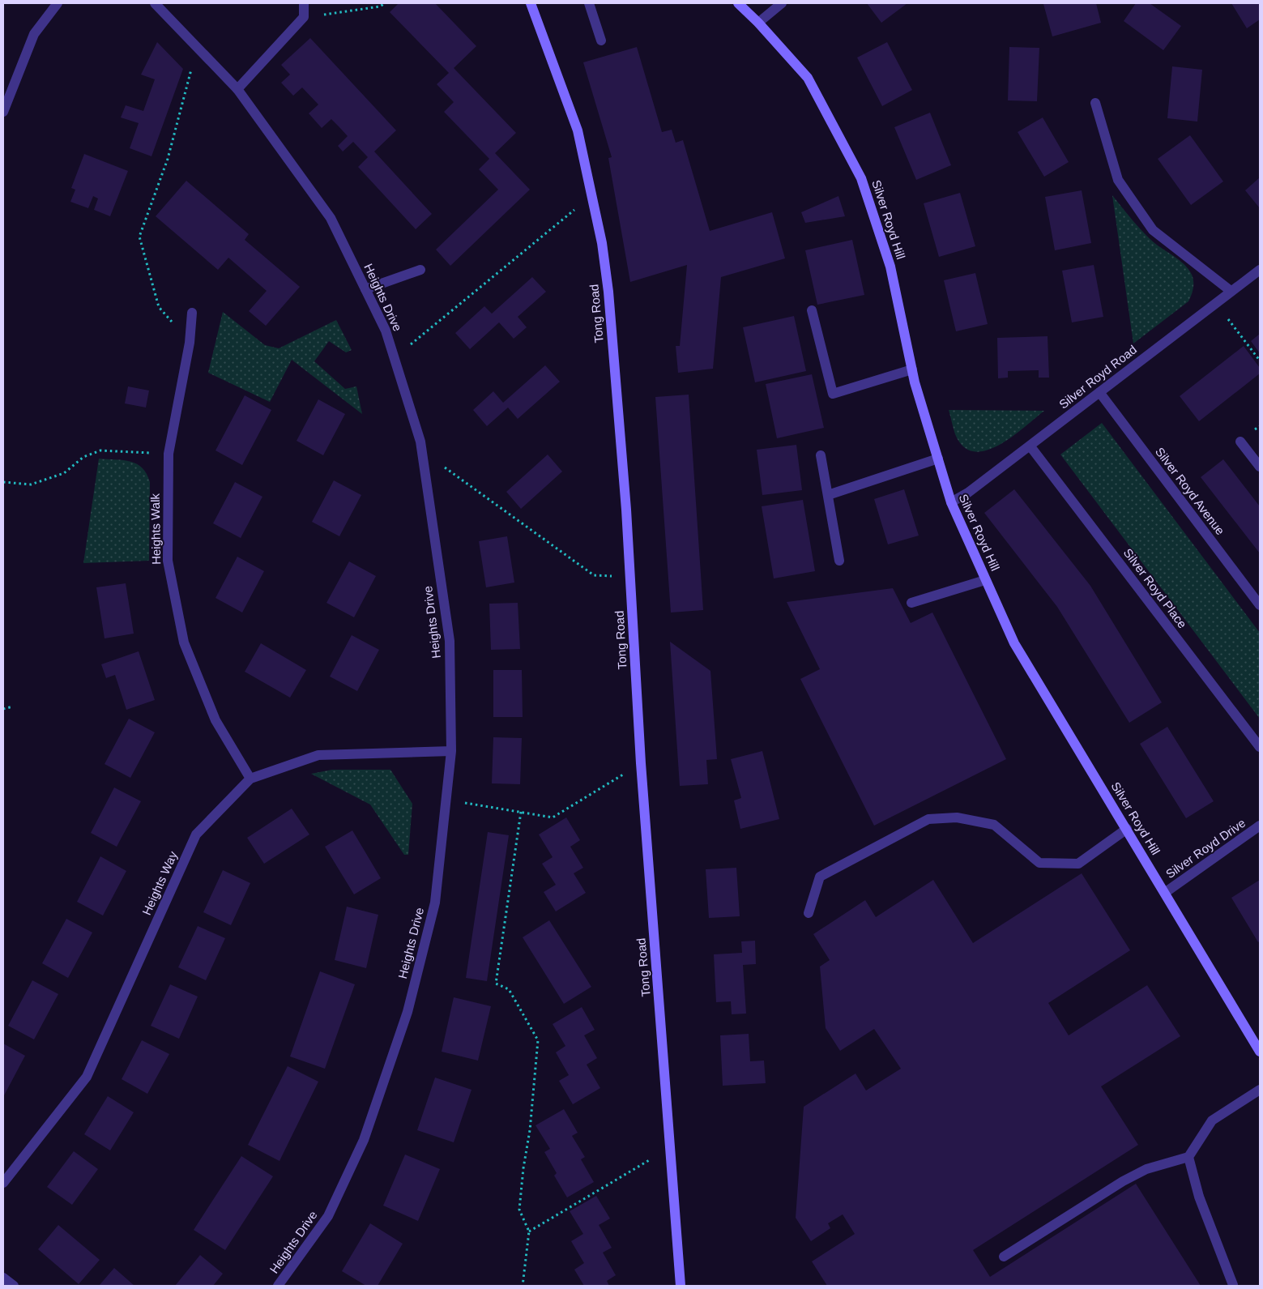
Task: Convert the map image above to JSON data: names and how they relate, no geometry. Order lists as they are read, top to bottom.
{
  "streets": {
    "main road": ["Silver Royd Hill", "Tong Road"],
    "street": [
      "Heights Drive",
      "Silver Royd Road",
      "Silver Royd Avenue",
      "Heights Walk",
      "Silver Royd Place",
      "Silver Royd Drive",
      "Heights Way"
    ]
  },
  "crossings": [
    ["Silver Royd Hill", "Silver Royd Road"],
    ["Silver Royd Hill", "Silver Royd Drive"],
    ["Heights Drive", "Heights Way"],
    ["Silver Royd Road", "Silver Royd Avenue"],
    ["Silver Royd Road", "Silver Royd Place"],
    ["Heights Walk", "Heights Way"]
  ]
}
